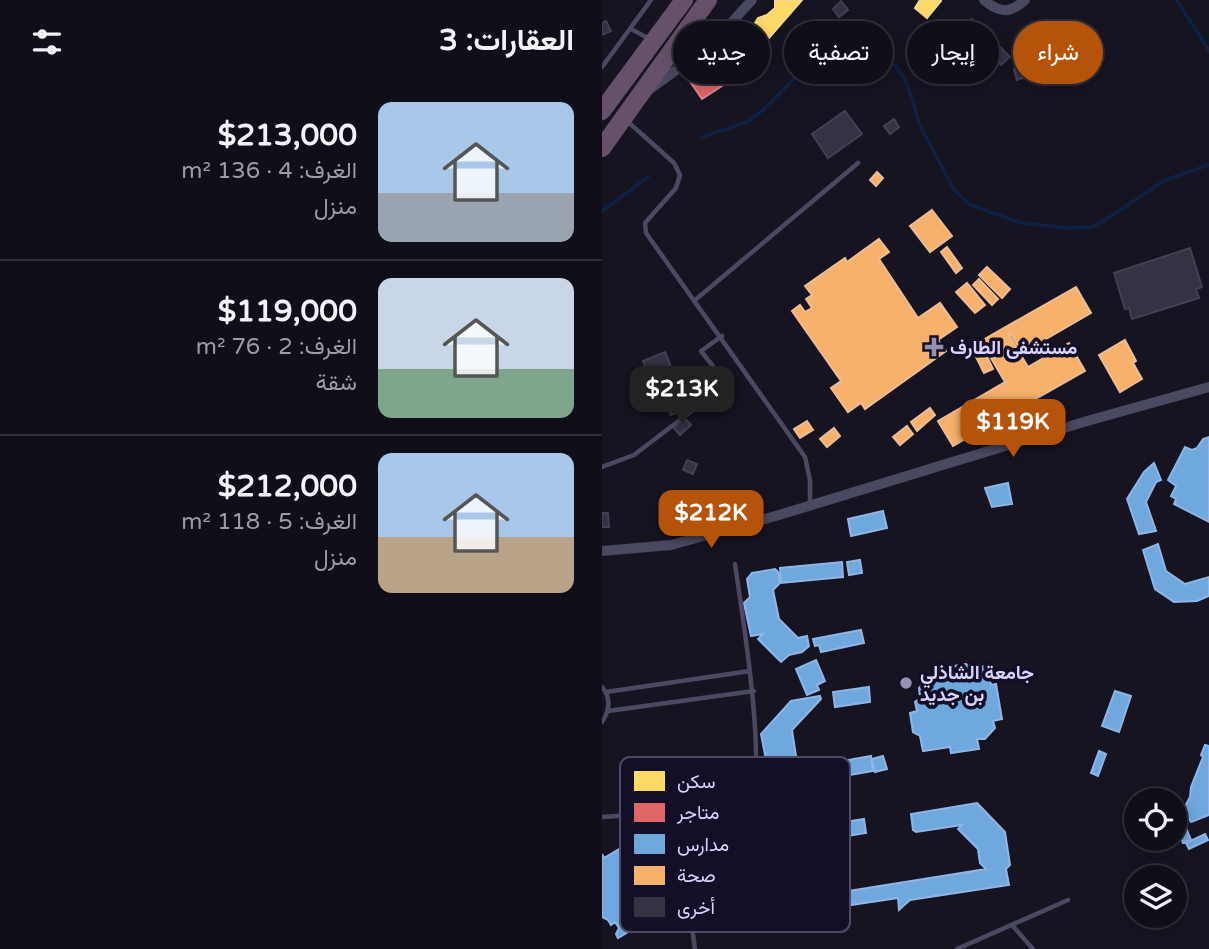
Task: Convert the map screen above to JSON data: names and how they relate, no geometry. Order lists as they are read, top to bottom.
{
  "places": {
    "health": ["مستشفى الطارف"],
    "other": ["جامعة الشاذلي بن جديد"]
  },
  "legend": [
    "سكن",
    "متاجر",
    "مدارس",
    "صحة",
    "أخرى"
  ],
  "page": {
    "heading": "العقارات: 3",
    "chip": [
      "شراء",
      "إيجار",
      "تصفية",
      "جديد"
    ],
    "list": [
      {
        "name": "$213,000",
        "note": "الغرف: 4 · 136 m² · منزل"
      },
      {
        "name": "$119,000",
        "note": "الغرف: 2 · 76 m² · شقة"
      },
      {
        "name": "$212,000",
        "note": "الغرف: 5 · 118 m² · منزل"
      }
    ],
    "price": ["$213K", "$119K", "$212K"]
  }
}
